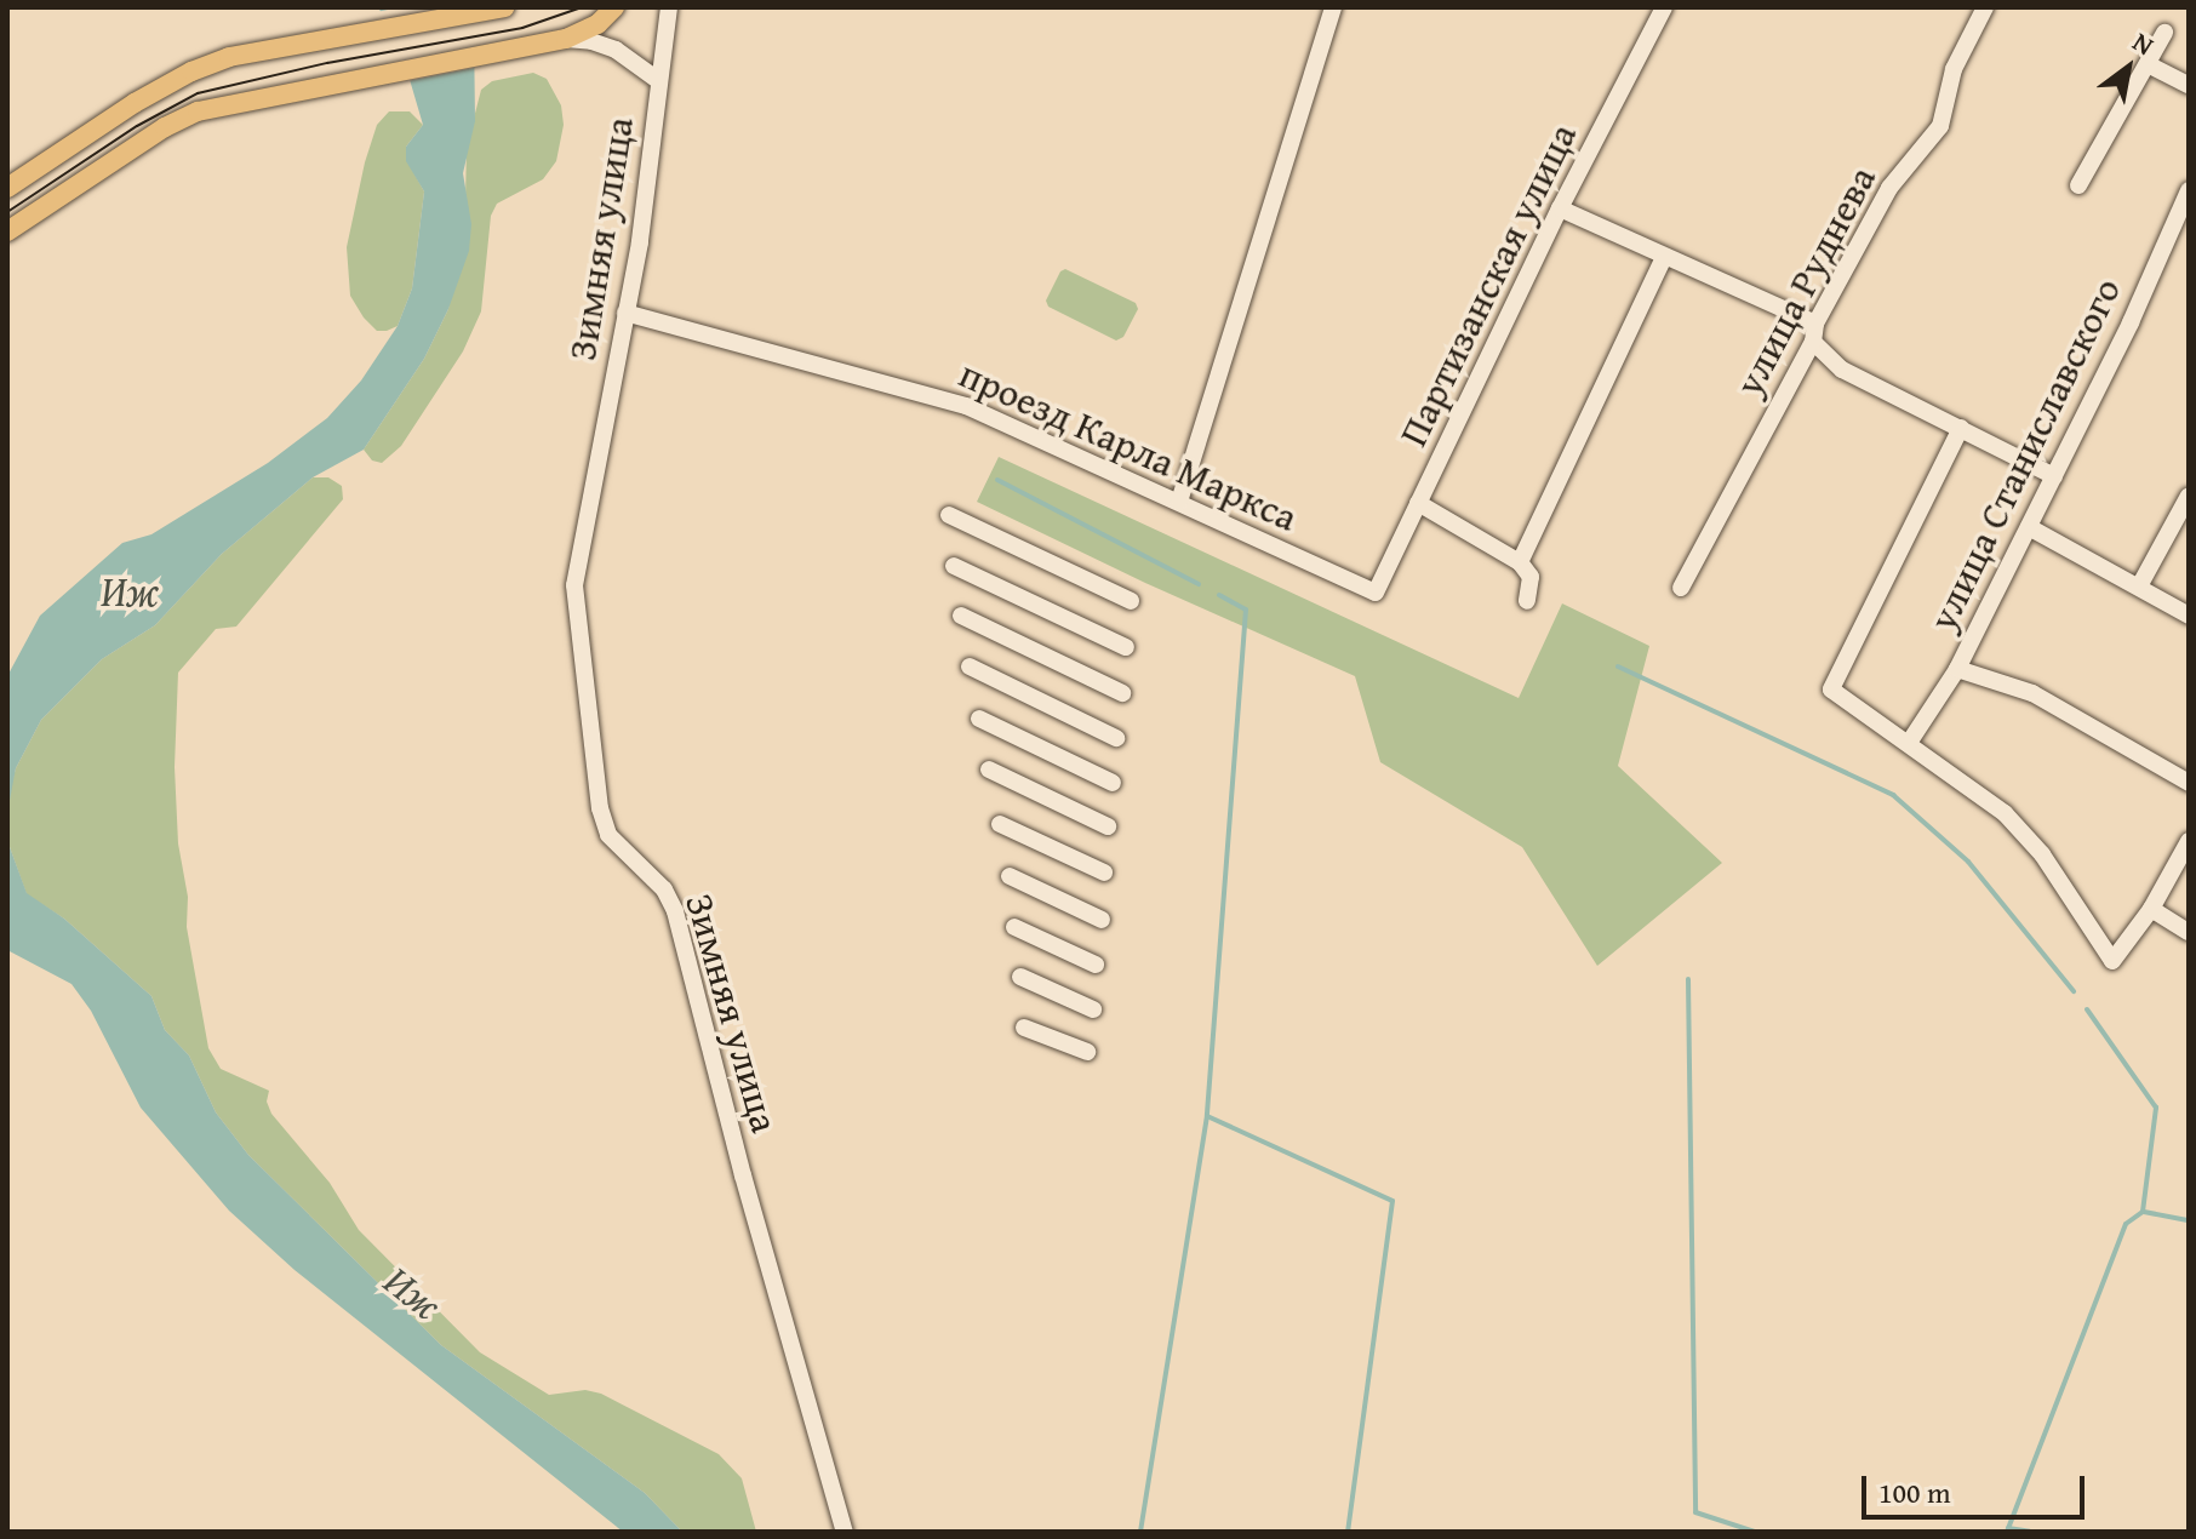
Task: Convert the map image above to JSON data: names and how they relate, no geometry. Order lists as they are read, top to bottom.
{
  "streets": {
    "street": [
      "Зимняя улица",
      "улица Руднева",
      "Партизанская улица",
      "проезд Карла Маркса",
      "улица Станиславского"
    ]
  },
  "crossings": [
    ["Зимняя улица", "проезд Карла Маркса"],
    ["Партизанская улица", "проезд Карла Маркса"]
  ],
  "water": ["Иж"],
  "scale_bar": "100 m",
  "north": "top right"
}
